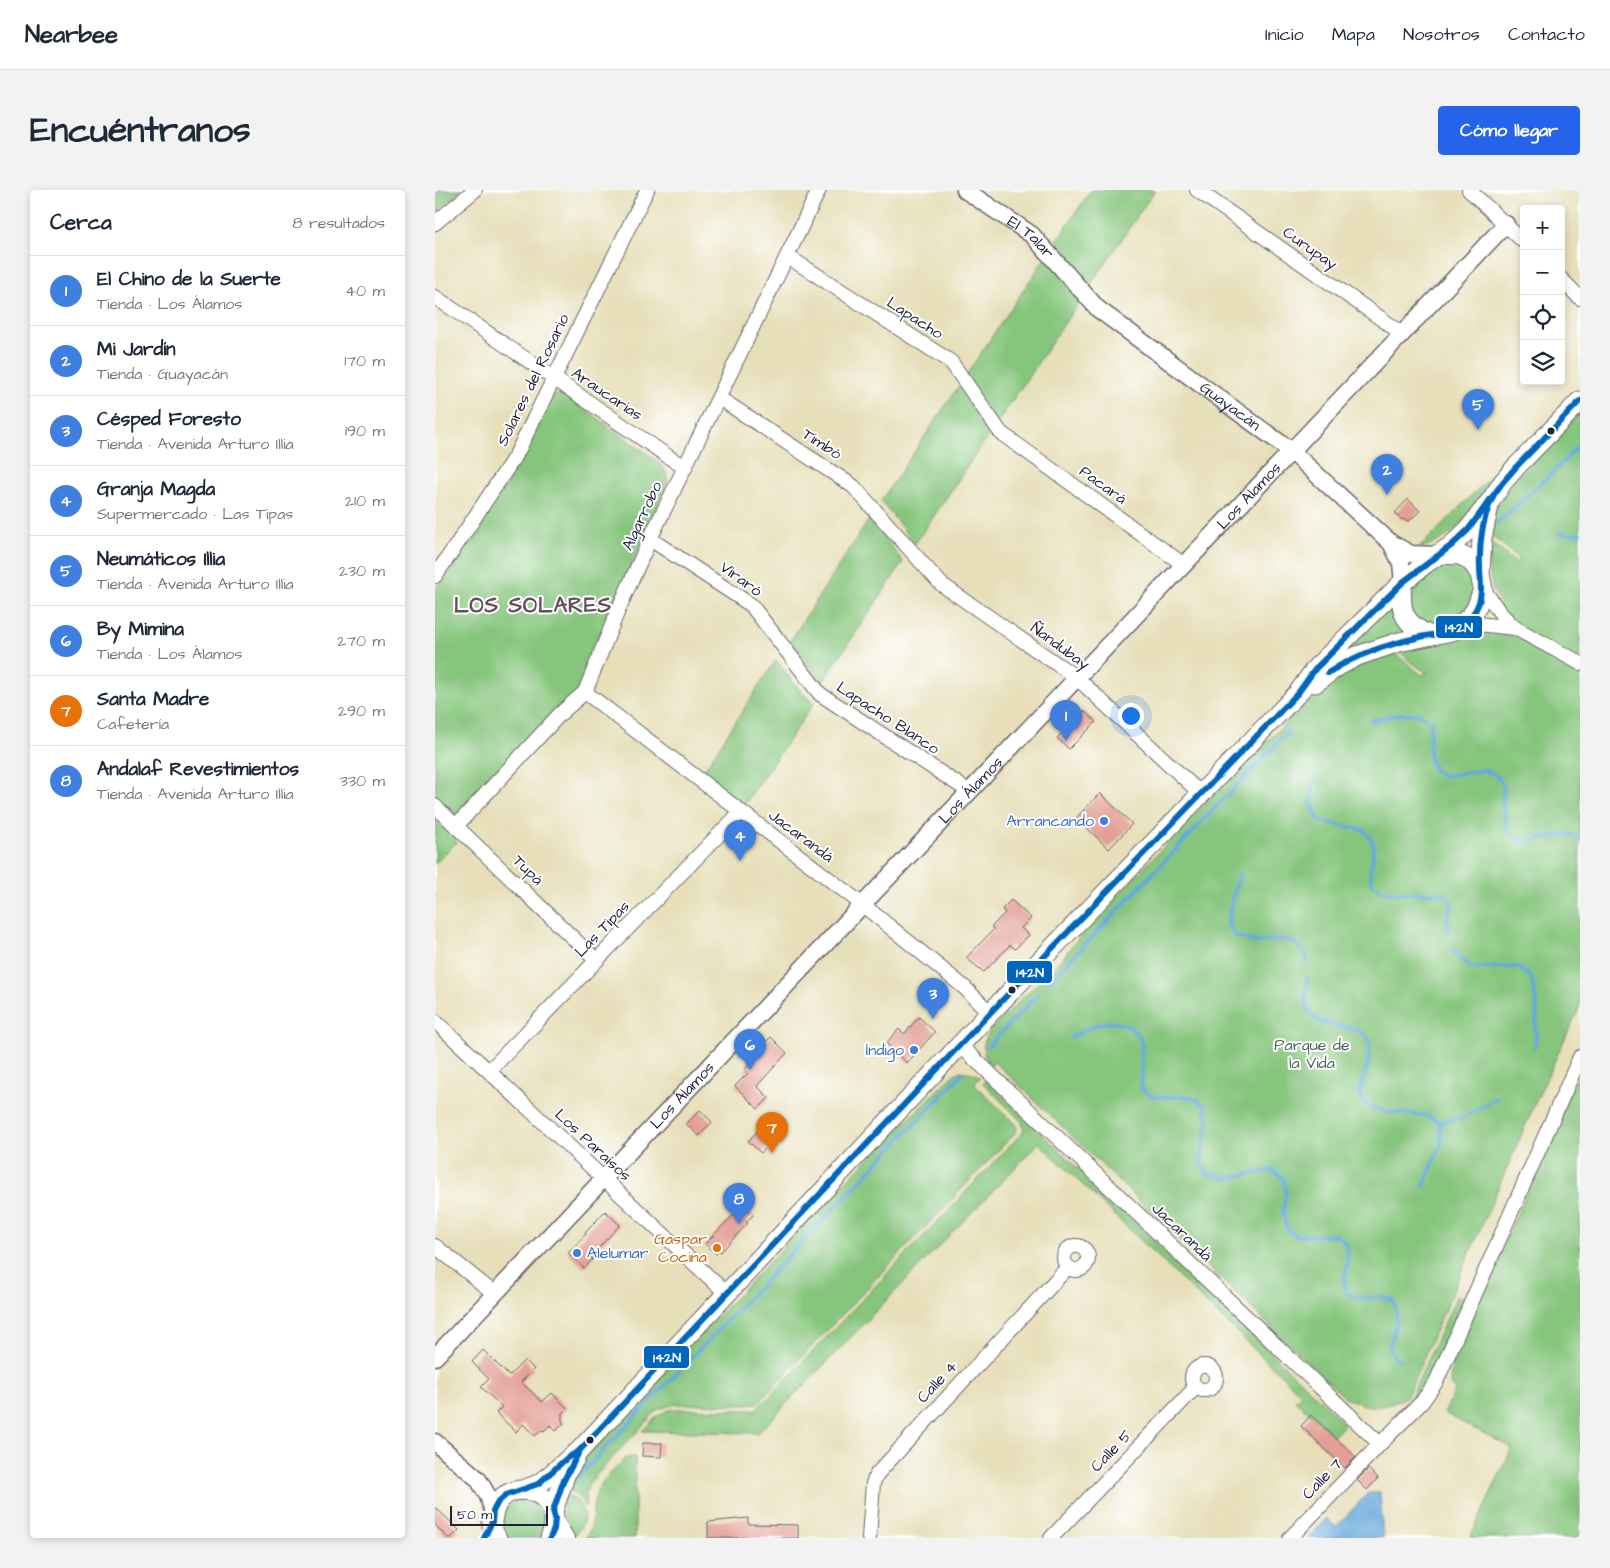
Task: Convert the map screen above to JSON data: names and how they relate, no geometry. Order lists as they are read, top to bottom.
{
  "streets": {
    "street": [
      "El Talar",
      "Curupay",
      "Lapacho",
      "Solares del Rosario",
      "Araucarias",
      "Guayacán",
      "Timbó",
      "Pacará",
      "Los Álamos",
      "Algarrobo",
      "Viraró",
      "Ñandubay",
      "Lapacho Blanco",
      "Jacarandá",
      "Tupá",
      "Las Tipas",
      "Los Paraísos",
      "Calle 4",
      "Calle 5",
      "Calle 7"
    ]
  },
  "crossings": [
    ["El Talar", "Guayacán"],
    ["Curupay", "Los Álamos"],
    ["Lapacho", "Pacará"],
    ["Lapacho", "Algarrobo"],
    ["Solares del Rosario", "Araucarias"],
    ["Araucarias", "Algarrobo"],
    ["Guayacán", "Los Álamos"],
    ["Timbó", "Algarrobo"],
    ["Timbó", "Ñandubay"],
    ["Pacará", "Los Álamos"],
    ["Los Álamos", "Ñandubay"],
    ["Los Álamos", "Lapacho Blanco"],
    ["Los Álamos", "Jacarandá"],
    ["Los Álamos", "Los Paraísos"],
    ["Algarrobo", "Viraró"],
    ["Algarrobo", "Jacarandá"],
    ["Algarrobo", "Tupá"],
    ["Viraró", "Lapacho Blanco"],
    ["Jacarandá", "Las Tipas"],
    ["Jacarandá", "Calle 7"],
    ["Tupá", "Las Tipas"],
    ["Las Tipas", "Los Paraísos"]
  ],
  "districts": ["LOS SOLARES"],
  "parks": ["Parque de la Vida"],
  "places": [
    "Arrancando",
    "Índigo",
    "Gaspar Cocina",
    "Alelumar"
  ],
  "lines": ["transit line 142N"],
  "scale_bar": "50 m",
  "page": {
    "header": "Nearbee",
    "nav": [
      "Inicio",
      "Mapa",
      "Nosotros",
      "Contacto"
    ],
    "title": "Encuéntranos",
    "buttons": "Cómo llegar",
    "heading": ["Cerca", "8 resultados"],
    "map_buttons": ["+", "−"],
    "list": [
      {
        "mark": "1",
        "name": "El Chino de la Suerte",
        "note": "Tienda · Los Álamos",
        "value": "40 m"
      },
      {
        "mark": "2",
        "name": "Mi Jardín",
        "note": "Tienda · Guayacán",
        "value": "170 m"
      },
      {
        "mark": "3",
        "name": "Césped Foresto",
        "note": "Tienda · Avenida Arturo Illia",
        "value": "190 m"
      },
      {
        "mark": "4",
        "name": "Granja Magda",
        "note": "Supermercado · Las Tipas",
        "value": "210 m"
      },
      {
        "mark": "5",
        "name": "Neumáticos Illia",
        "note": "Tienda · Avenida Arturo Illia",
        "value": "230 m"
      },
      {
        "mark": "6",
        "name": "By Mimina",
        "note": "Tienda · Los Álamos",
        "value": "270 m"
      },
      {
        "mark": "7",
        "name": "Santa Madre",
        "note": "Cafetería",
        "value": "290 m"
      },
      {
        "mark": "8",
        "name": "Andalaf Revestimientos",
        "note": "Tienda · Avenida Arturo Illia",
        "value": "330 m"
      }
    ],
    "pins": [
      "5",
      "2",
      "1",
      "4",
      "3",
      "6",
      "7",
      "8"
    ],
    "scale": "50 m"
  }
}
